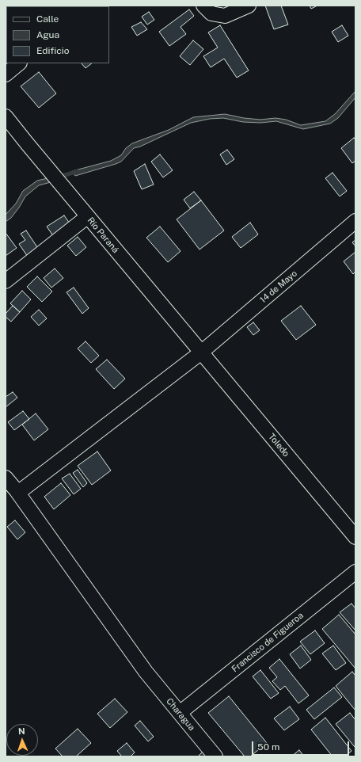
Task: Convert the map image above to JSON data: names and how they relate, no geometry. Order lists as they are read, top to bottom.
{
  "streets": {
    "street": [
      "Río Paraná",
      "14 de Mayo",
      "Toledo",
      "Francisco de Figueroa",
      "Charagua"
    ]
  },
  "crossings": [
    ["Río Paraná", "14 de Mayo"],
    ["Río Paraná", "Toledo"],
    ["14 de Mayo", "Toledo"],
    ["14 de Mayo", "Charagua"],
    ["Francisco de Figueroa", "Charagua"]
  ],
  "legend": ["Calle", "Agua", "Edificio"],
  "scale_bar": "50 m",
  "north": "top"
}
